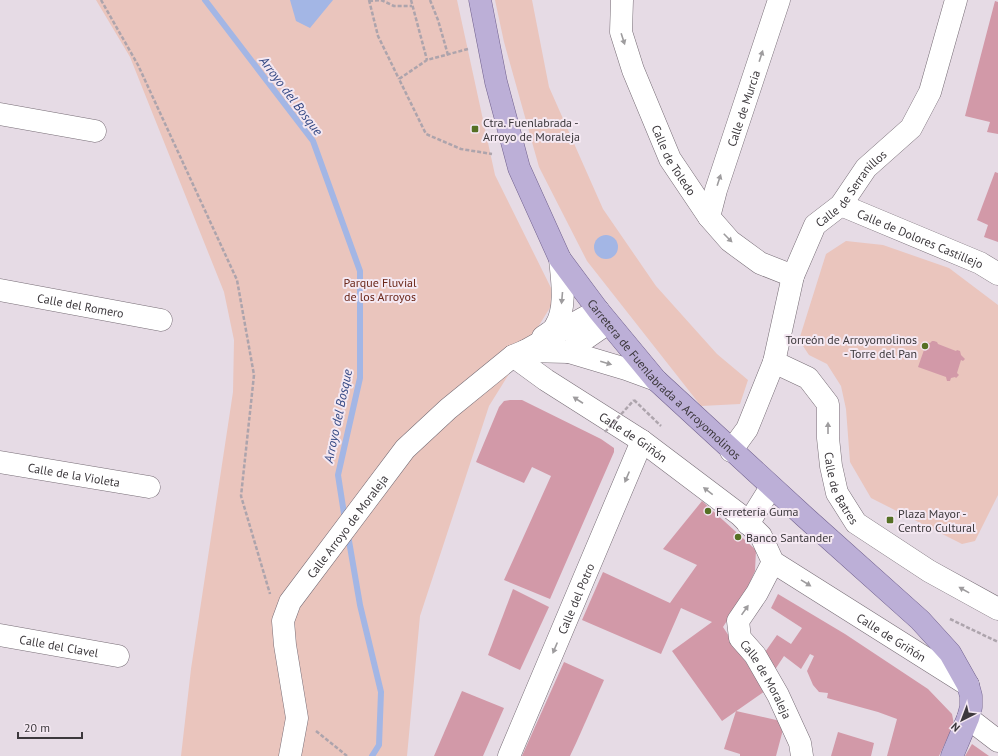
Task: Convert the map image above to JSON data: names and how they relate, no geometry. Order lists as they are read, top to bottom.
{
  "streets": {
    "main road": ["Carretera de Fuenlabrada a Arroyomolinos"],
    "street": [
      "Calle de Murcia",
      "Calle de Toledo",
      "Calle de Serranillos",
      "Calle de Dolores Castillejo",
      "Calle del Romero",
      "Calle de Griñón",
      "Calle de la Violeta",
      "Calle de Batres",
      "Calle Arroyo de Moraleja",
      "Calle del Potro",
      "Calle del Clavel",
      "Calle de Moraleja"
    ]
  },
  "crossings": [
    ["Calle de Murcia", "Calle de Toledo"],
    ["Calle de Toledo", "Calle de Serranillos"],
    ["Calle de Serranillos", "Calle de Dolores Castillejo"],
    ["Calle de Serranillos", "Carretera de Fuenlabrada a Arroyomolinos"],
    ["Calle de Serranillos", "Calle de Batres"],
    ["Carretera de Fuenlabrada a Arroyomolinos", "Calle de Griñón"],
    ["Calle de Griñón", "Calle Arroyo de Moraleja"],
    ["Calle de Griñón", "Calle del Potro"],
    ["Calle de Griñón", "Calle de Moraleja"]
  ],
  "one_way": [
    "Calle de Murcia",
    "Calle de Toledo",
    "Calle de Batres",
    "Calle del Potro",
    "Calle de Moraleja"
  ],
  "water": ["Arroyo del Bosque"],
  "parks": ["Parque Fluvial de los Arroyos"],
  "places": {
    "transit": ["Ctra. Fuenlabrada - Arroyo de Moraleja", "Plaza Mayor - Centro Cultural"],
    "other": ["Torreón de Arroyomolinos - Torre del Pan", "Ferretería Guma", "Banco Santander"]
  },
  "scale_bar": "20 m",
  "north": "bottom left"
}
